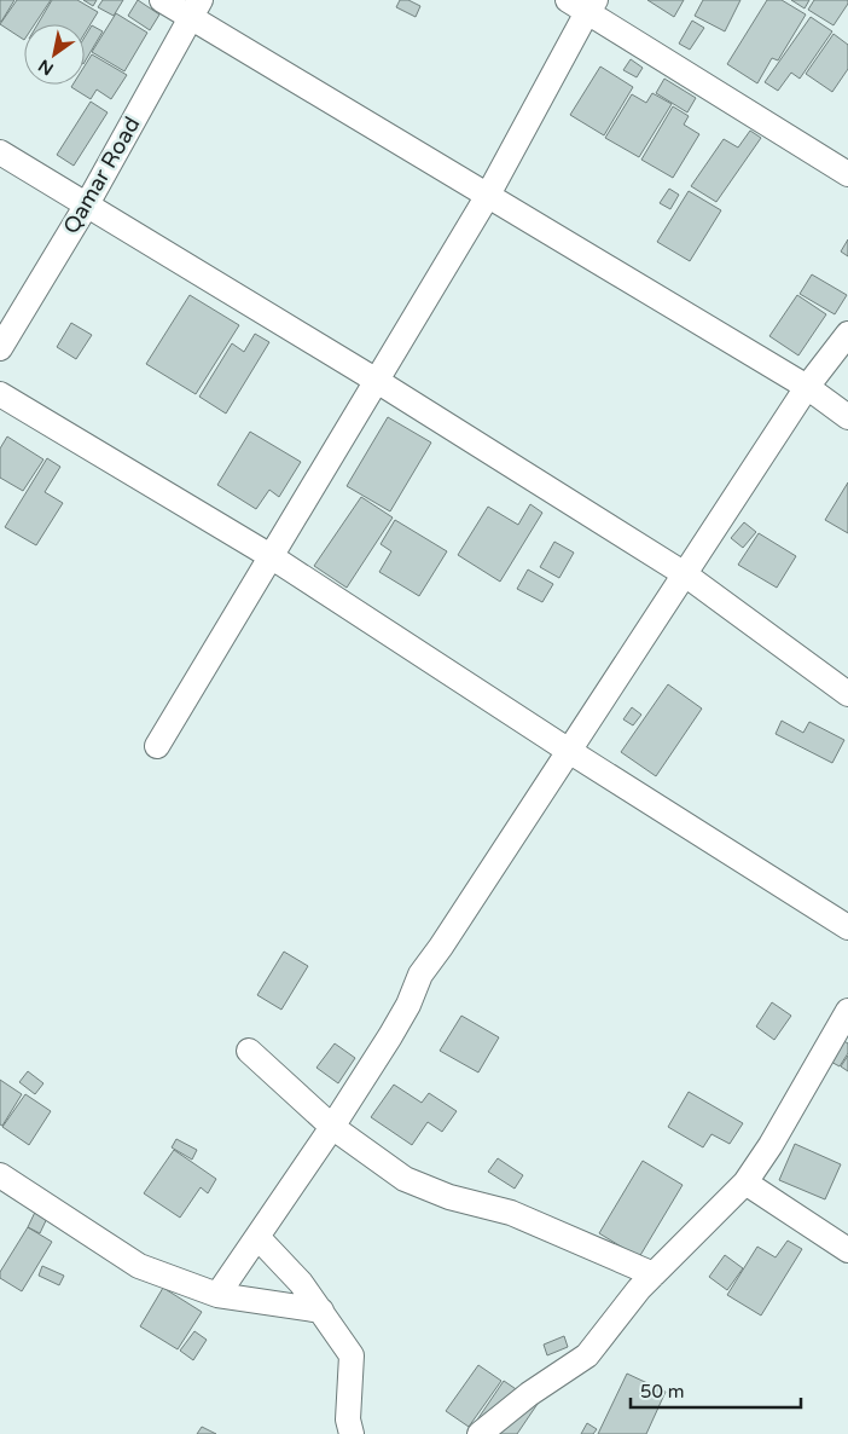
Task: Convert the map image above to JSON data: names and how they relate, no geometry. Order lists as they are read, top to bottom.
{
  "streets": {
    "street": ["Qamar Road"]
  },
  "scale_bar": "50 m",
  "north": "bottom left"
}
